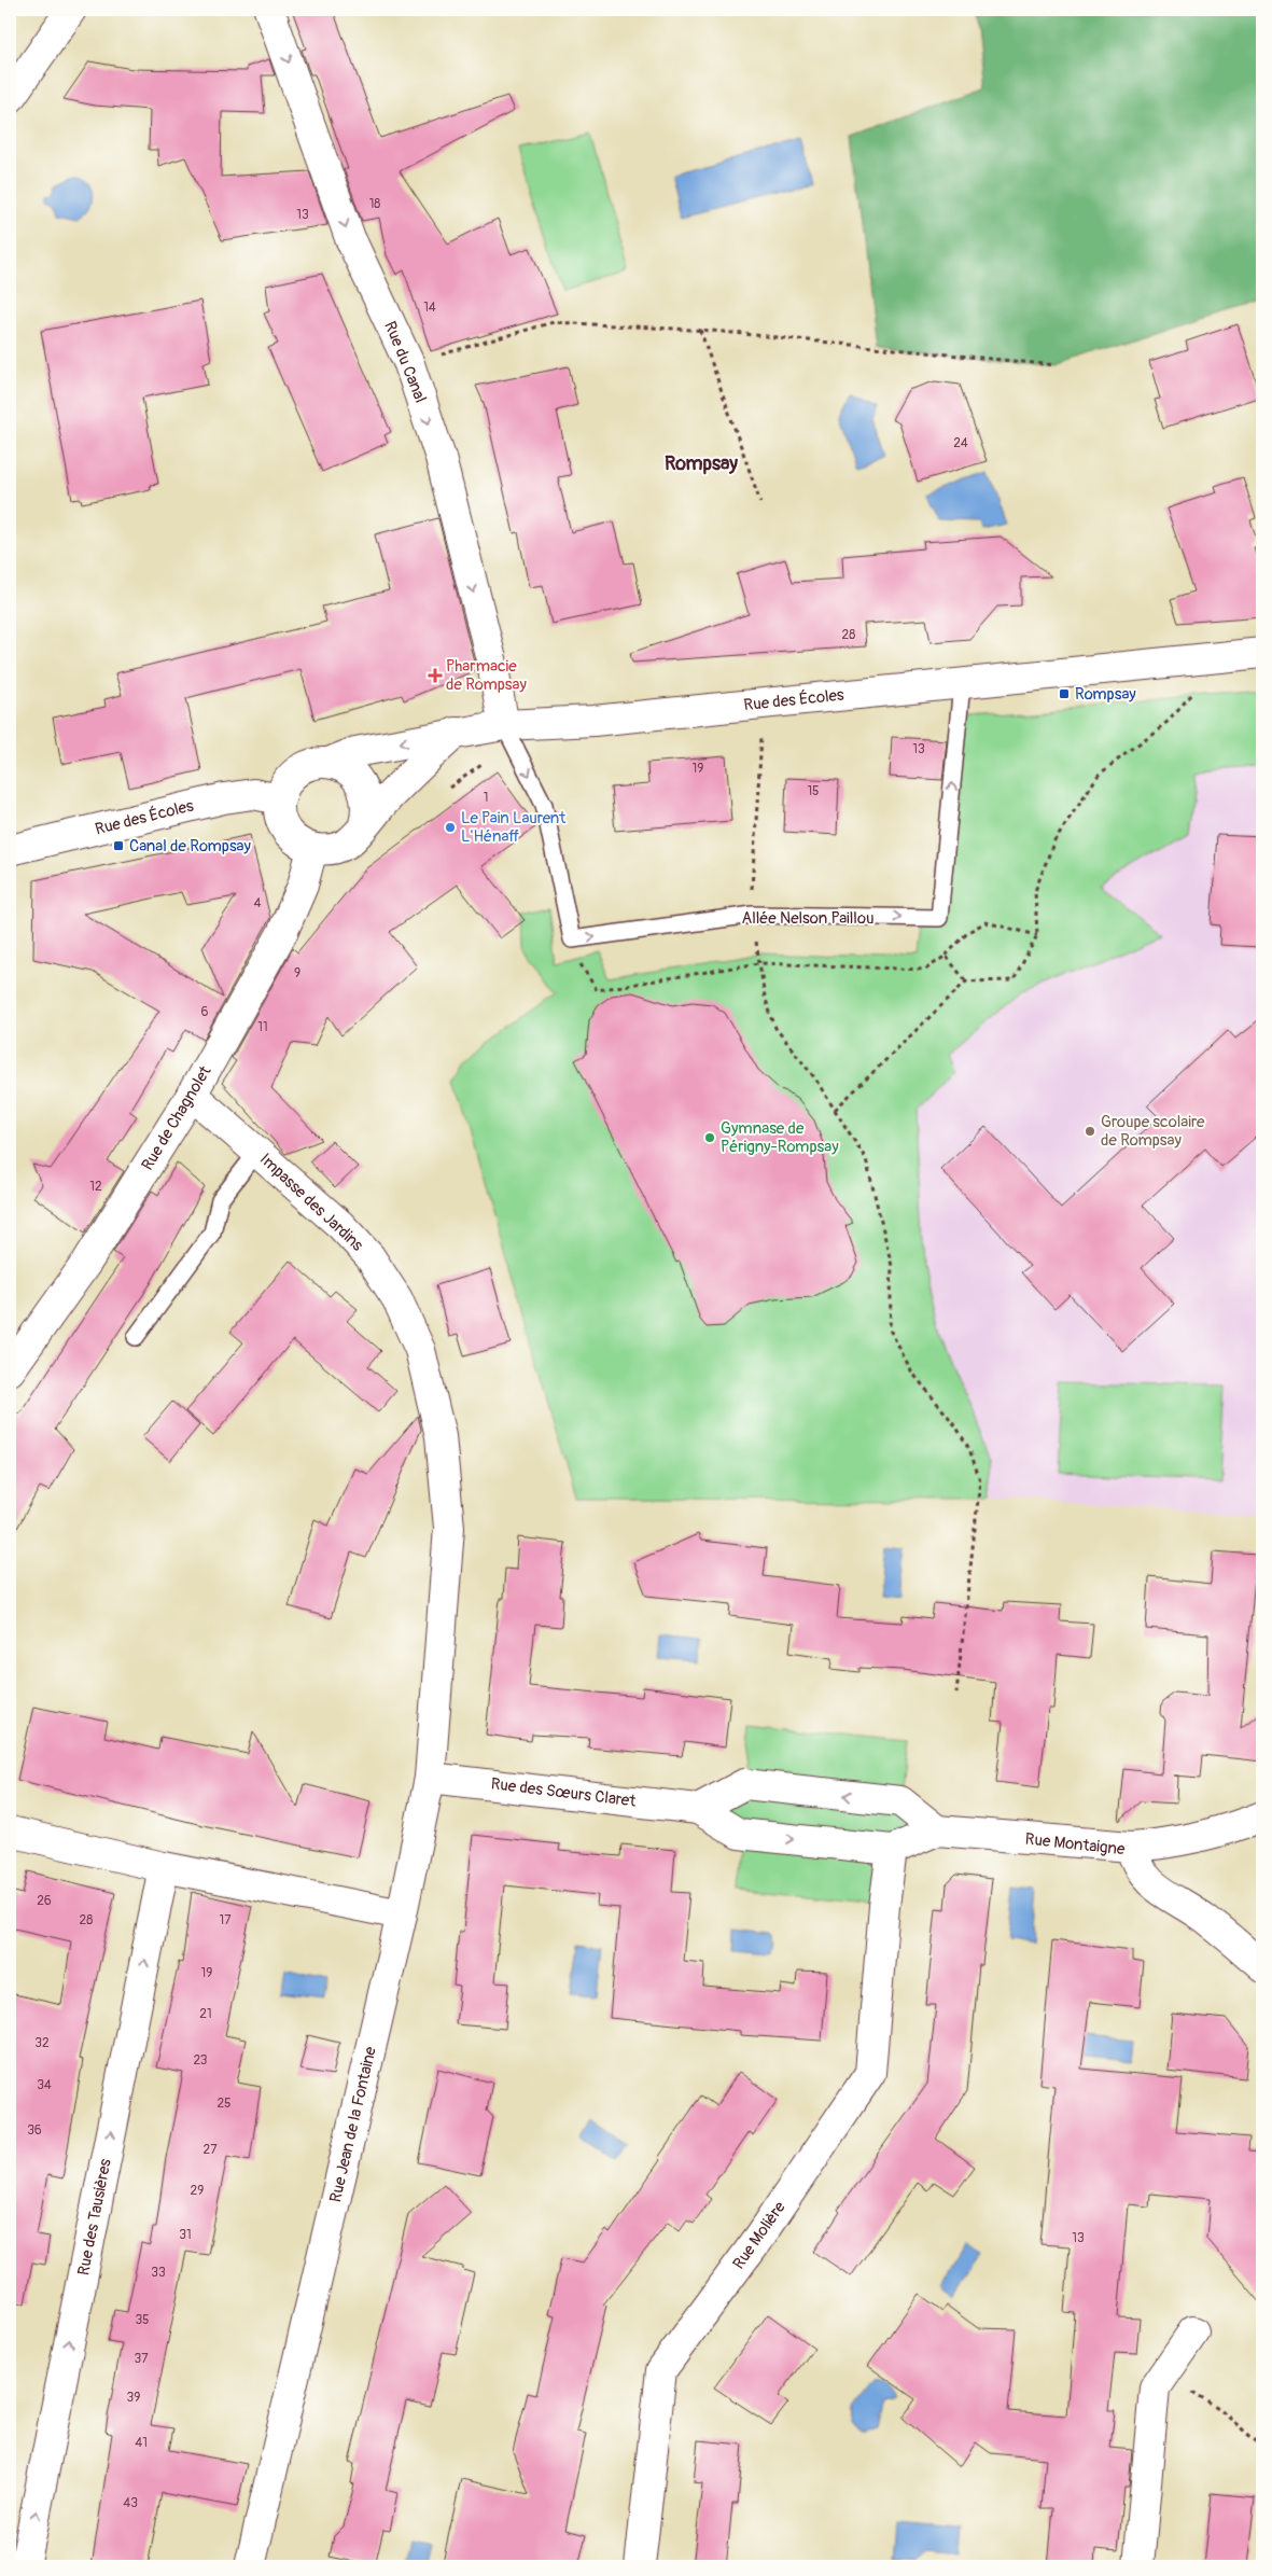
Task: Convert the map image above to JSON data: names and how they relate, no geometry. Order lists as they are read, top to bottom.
{
  "streets": {
    "street": [
      "Rue du Canal",
      "Rue des Écoles",
      "Rue de Chagnolet",
      "Impasse des Jardins",
      "Rue des Sœurs Claret",
      "Rue Montaigne",
      "Rue Jean de la Fontaine",
      "Rue des Tausières",
      "Rue Molière"
    ],
    "lane": ["Allée Nelson Paillou"]
  },
  "crossings": [
    ["Rue du Canal", "Rue des Écoles"],
    ["Rue du Canal", "Allée Nelson Paillou"],
    ["Rue des Écoles", "Allée Nelson Paillou"],
    ["Rue des Écoles", "Rue de Chagnolet"],
    ["Rue de Chagnolet", "Impasse des Jardins"],
    ["Impasse des Jardins", "Rue Jean de la Fontaine"],
    ["Rue des Sœurs Claret", "Rue Jean de la Fontaine"],
    ["Rue des Sœurs Claret", "Rue Molière"]
  ],
  "one_way": ["Rue du Canal", "Rue des Tausières"],
  "districts": ["Rompsay"],
  "places": {
    "health": ["Pharmacie de Rompsay"],
    "transit": ["Rompsay", "Canal de Rompsay"],
    "other": ["Le Pain Laurent L'Hénaff", "Groupe scolaire de Rompsay", "Gymnase de Périgny-Rompsay"]
  },
  "house_numbers": [
    "18",
    "13",
    "14",
    "24",
    "28",
    "13",
    "19",
    "15",
    "1",
    "4",
    "9",
    "6",
    "11",
    "12",
    "26",
    "28",
    "17",
    "19",
    "21",
    "32",
    "23",
    "34",
    "25",
    "36",
    "27",
    "29",
    "31",
    "13",
    "33",
    "35",
    "37",
    "39",
    "41",
    "43"
  ]
}
